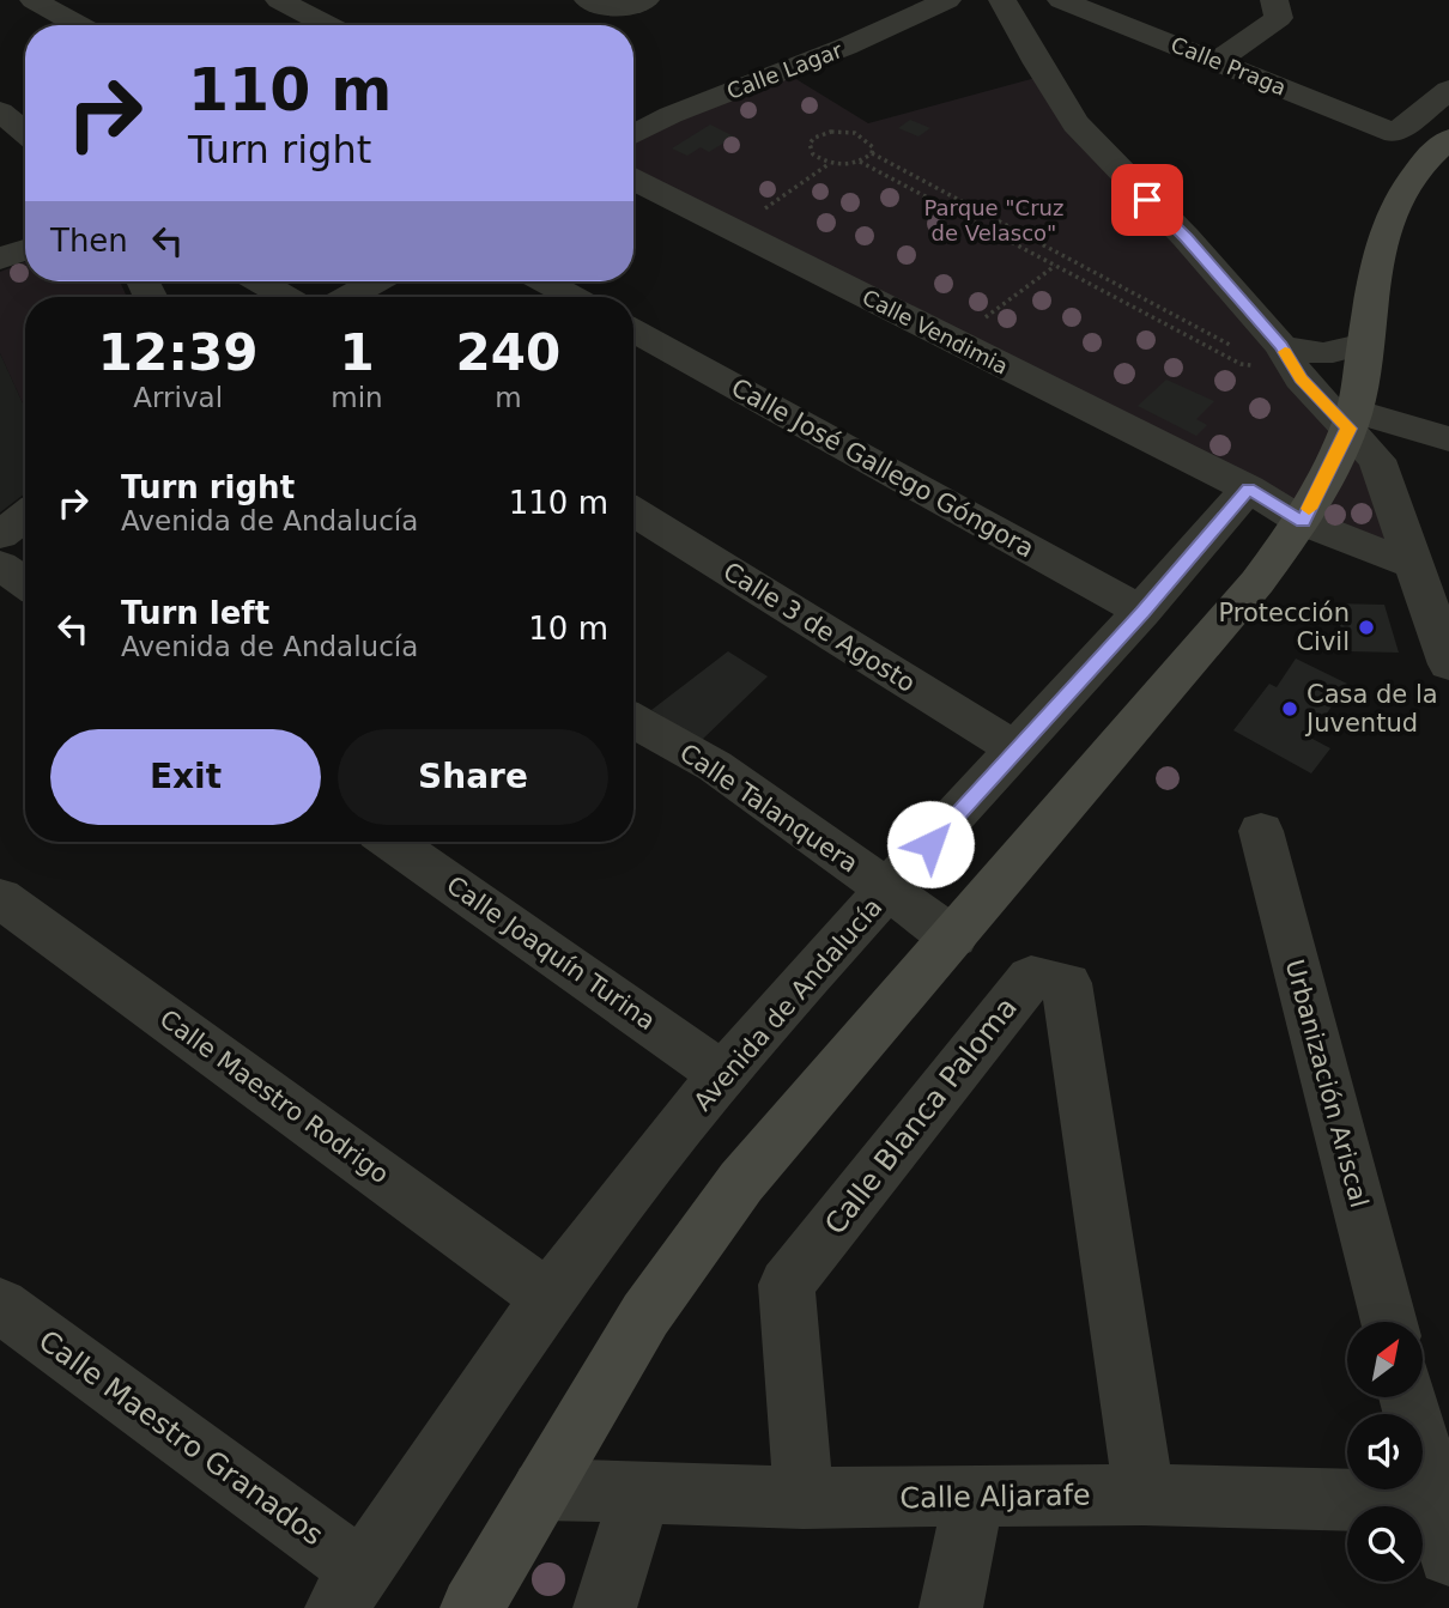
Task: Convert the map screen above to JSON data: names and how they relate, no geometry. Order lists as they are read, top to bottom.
{
  "streets": {
    "street": [
      "Calle Praga",
      "Calle Lagar",
      "Calle Vendimia",
      "Calle José Gallego Góngora",
      "Calle 3 de Agosto",
      "Calle Talanquera",
      "Calle Joaquín Turina",
      "Avenida de Andalucía",
      "Urbanización Ariscal",
      "Calle Maestro Rodrigo",
      "Calle Blanca Paloma",
      "Calle Maestro Granados",
      "Calle Aljarafe"
    ]
  },
  "crossings": [
    ["Calle Vendimia", "Avenida de Andalucía"],
    ["Calle José Gallego Góngora", "Avenida de Andalucía"],
    ["Calle 3 de Agosto", "Avenida de Andalucía"],
    ["Calle Talanquera", "Avenida de Andalucía"],
    ["Calle Joaquín Turina", "Avenida de Andalucía"],
    ["Avenida de Andalucía", "Calle Maestro Rodrigo"],
    ["Avenida de Andalucía", "Calle Maestro Granados"],
    ["Calle Blanca Paloma", "Calle Aljarafe"]
  ],
  "parks": ["Parque \"Cruz de Velasco\""],
  "places": ["Protección Civil", "Casa de la Juventud"],
  "north": "top right",
  "page": {
    "turn": ["110 m", "Turn right"],
    "then": "Then",
    "eta": [
      "12:39",
      "Arrival",
      "1",
      "min",
      "240",
      "m"
    ],
    "list": [
      {
        "name": "Turn right",
        "note": "Avenida de Andalucía",
        "value": "110 m"
      },
      {
        "name": "Turn left",
        "note": "Avenida de Andalucía",
        "value": "10 m"
      }
    ],
    "buttons": ["Exit", "Share"]
  }
}
